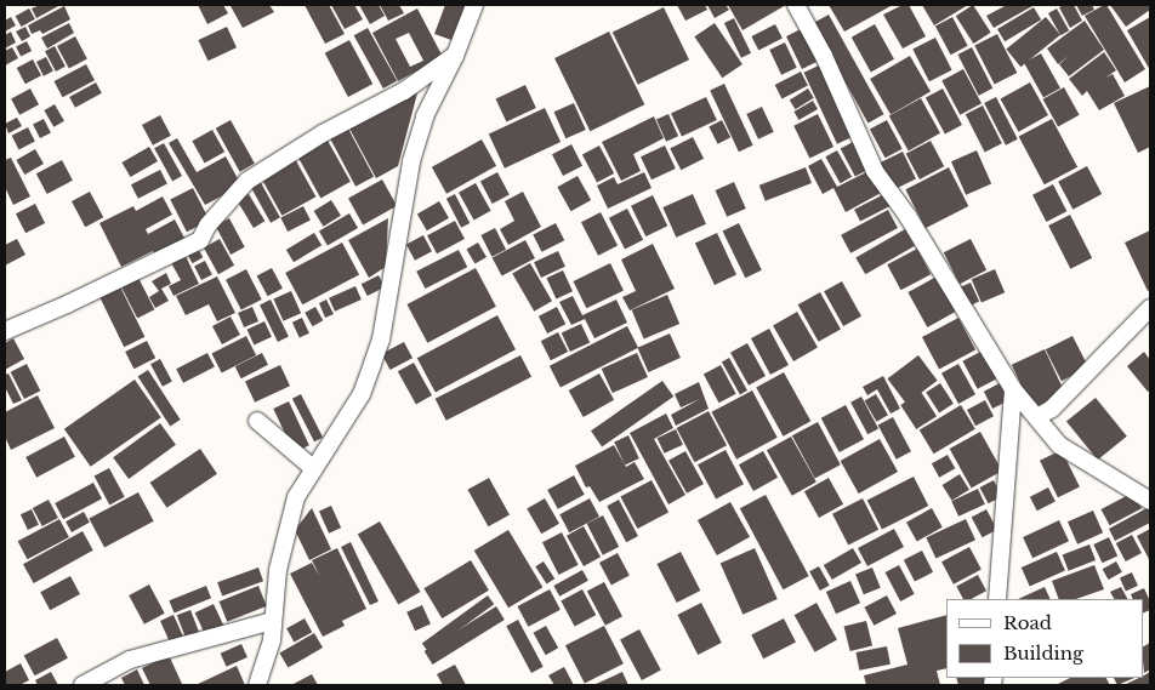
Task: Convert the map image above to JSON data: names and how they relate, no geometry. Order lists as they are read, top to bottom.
{
  "legend": ["Road", "Building"]
}
